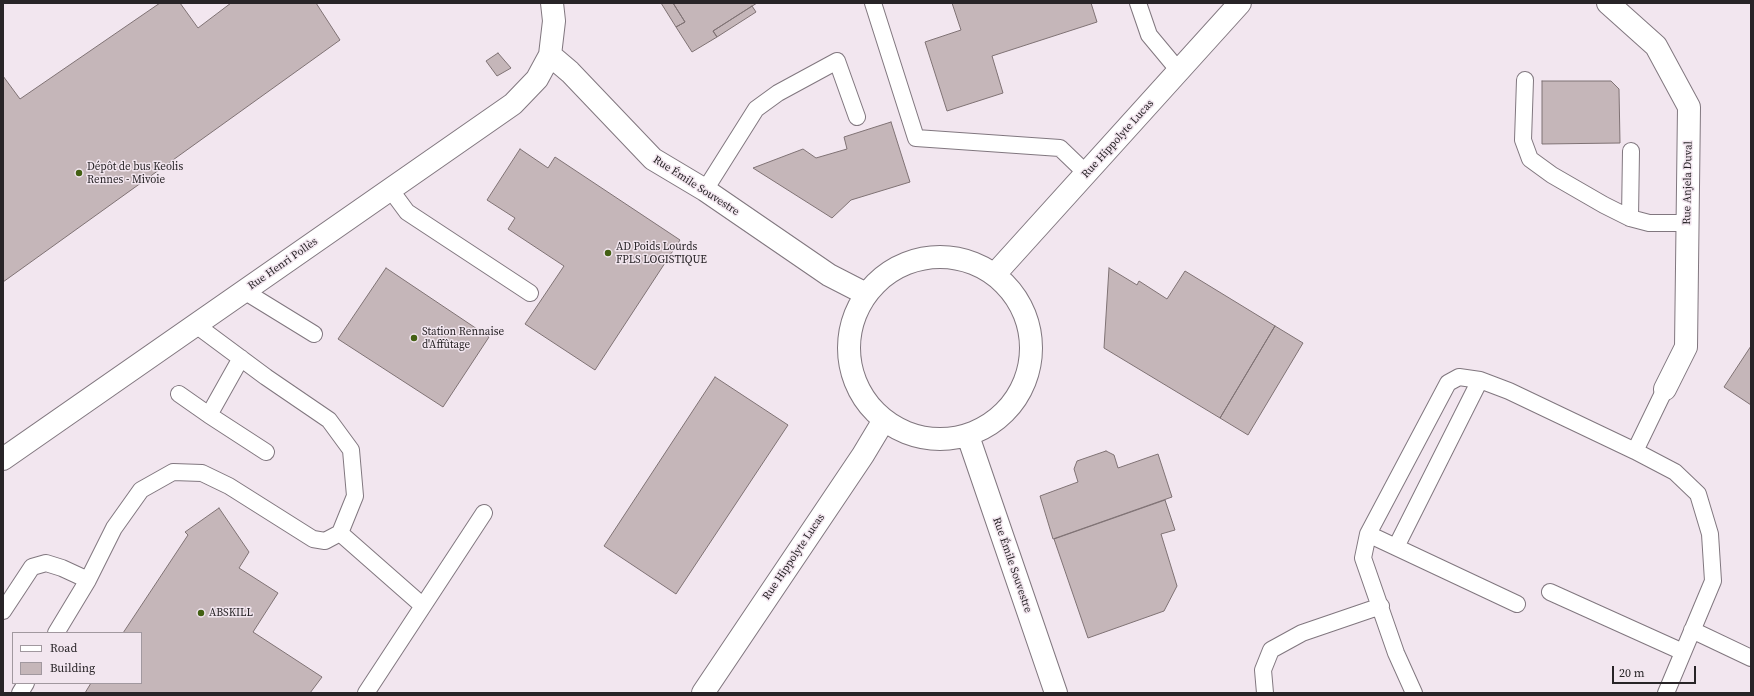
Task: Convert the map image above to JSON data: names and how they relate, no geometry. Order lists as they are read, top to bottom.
{
  "streets": {
    "street": [
      "Rue Hippolyte Lucas",
      "Rue Anjela Duval",
      "Rue Émile Souvestre",
      "Rue Henri Pollès"
    ]
  },
  "crossings": [
    ["Rue Émile Souvestre", "Rue Henri Pollès"]
  ],
  "places": [
    "Dépôt de bus Keolis Rennes - Mivoie",
    "AD Poids Lourds FPLS LOGISTIQUE",
    "Station Rennaise d'Affûtage",
    "ABSKILL"
  ],
  "legend": ["Road", "Building"],
  "scale_bar": "20 m"
}
